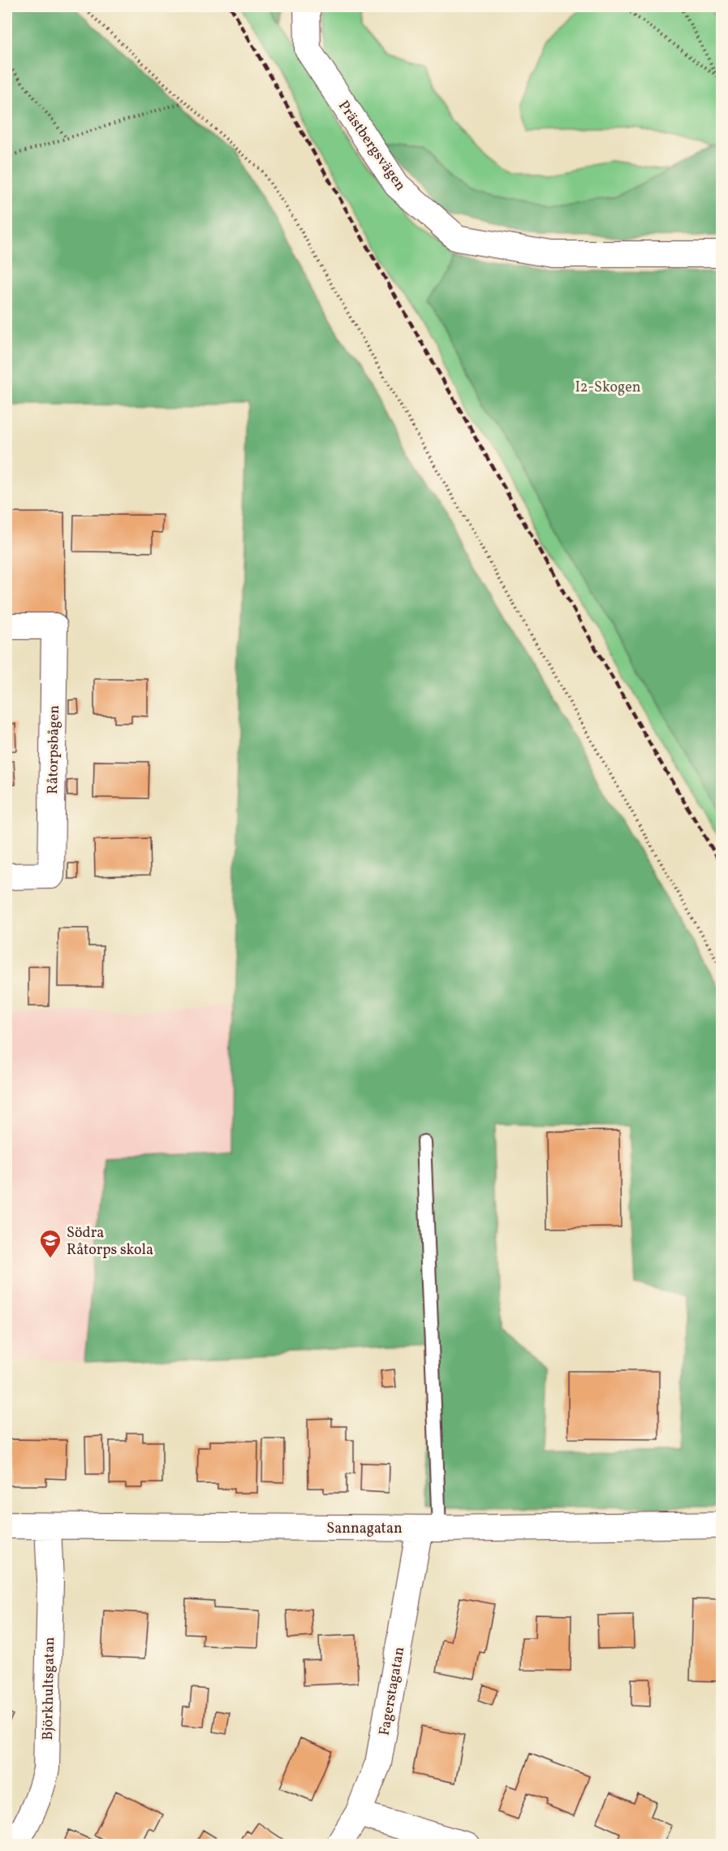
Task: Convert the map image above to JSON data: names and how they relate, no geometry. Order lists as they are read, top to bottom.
{
  "streets": {
    "street": [
      "Prästbergsvägen",
      "Råtorpsbågen",
      "Sannagatan",
      "Björkhultsgatan",
      "Fagerstagatan"
    ]
  },
  "crossings": [
    ["Sannagatan", "Björkhultsgatan"],
    ["Sannagatan", "Fagerstagatan"]
  ],
  "parks": ["I2-Skogen"],
  "places": {
    "school or university": ["Södra Råtorps skola"]
  }
}
